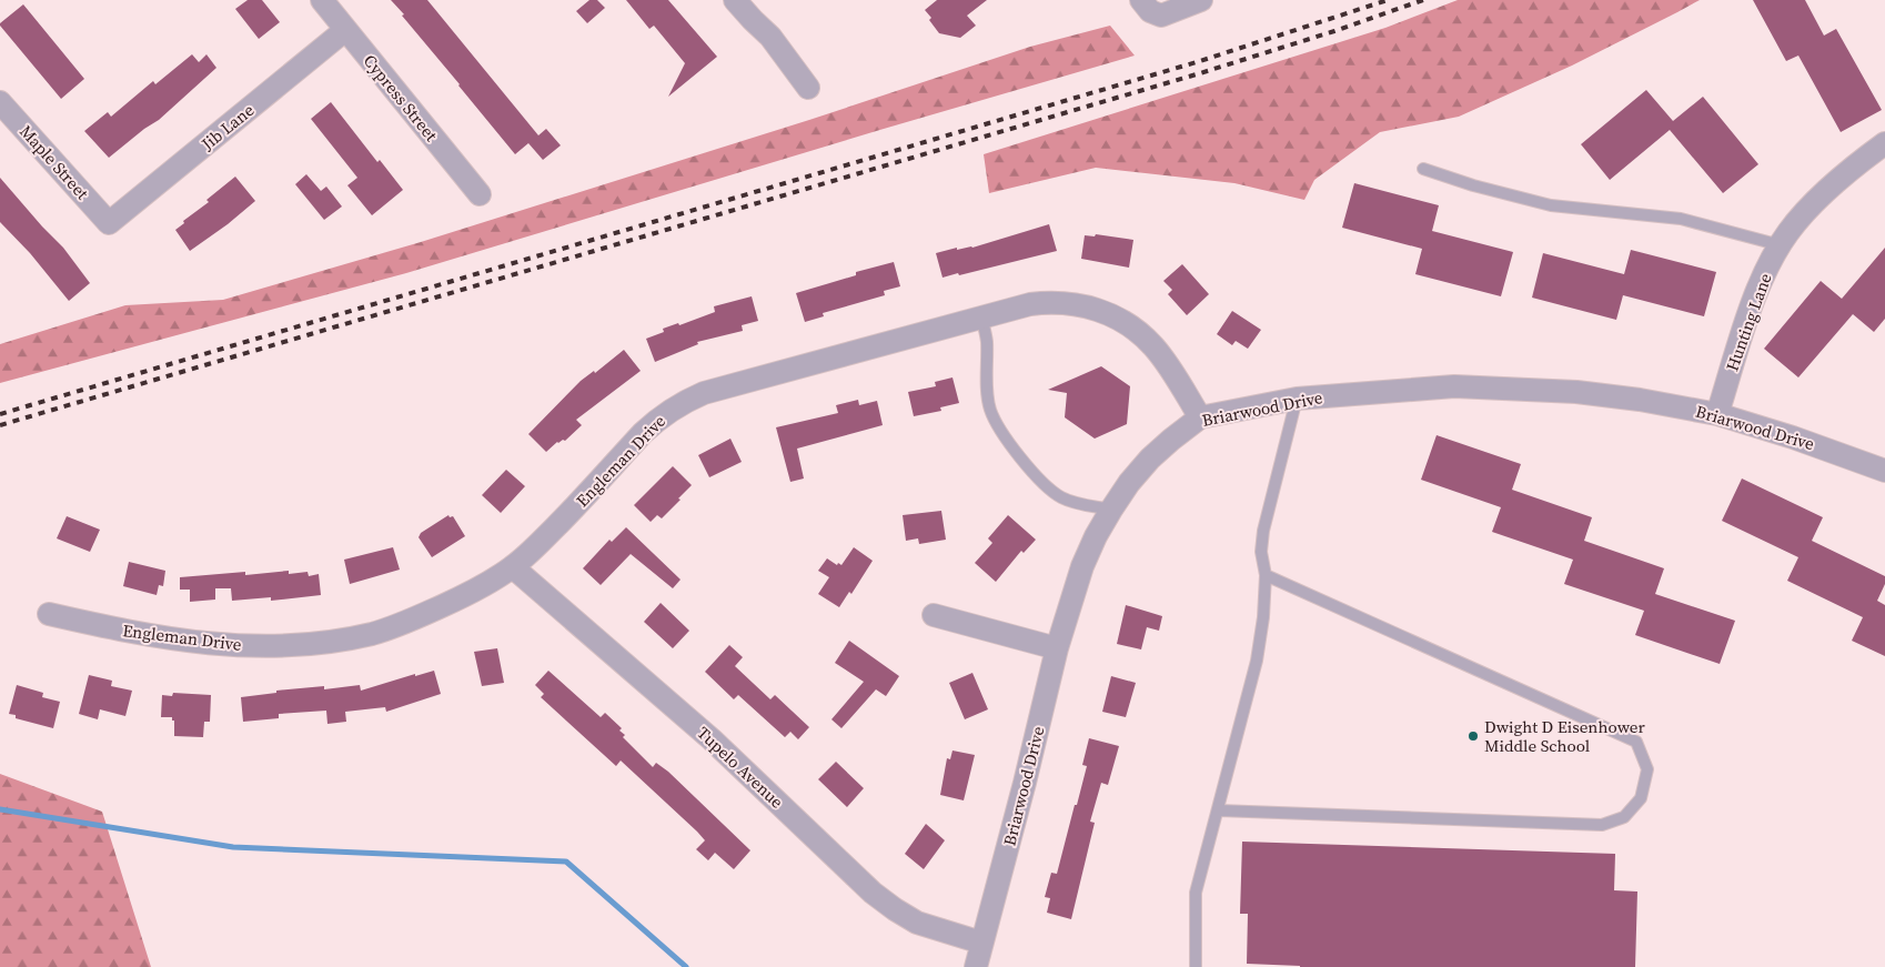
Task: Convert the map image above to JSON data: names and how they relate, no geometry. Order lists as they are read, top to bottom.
{
  "streets": {
    "street": [
      "Cypress Street",
      "Jib Lane",
      "Maple Street",
      "Hunting Lane",
      "Briarwood Drive",
      "Engleman Drive",
      "Tupelo Avenue"
    ]
  },
  "crossings": [
    ["Cypress Street", "Jib Lane"],
    ["Jib Lane", "Maple Street"],
    ["Hunting Lane", "Briarwood Drive"],
    ["Briarwood Drive", "Engleman Drive"],
    ["Briarwood Drive", "Tupelo Avenue"],
    ["Engleman Drive", "Tupelo Avenue"]
  ],
  "places": ["Dwight D Eisenhower Middle School"]
}
